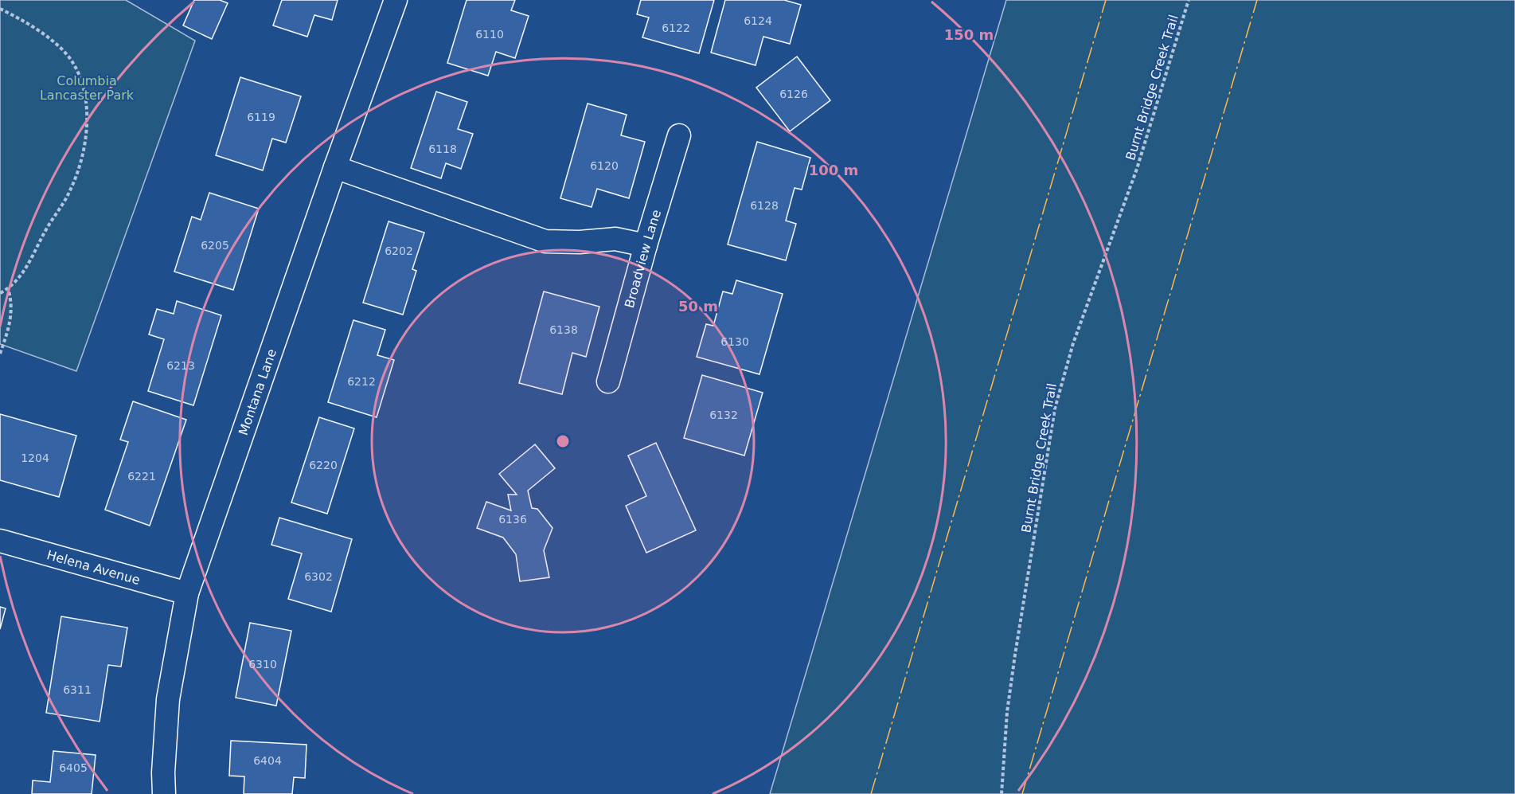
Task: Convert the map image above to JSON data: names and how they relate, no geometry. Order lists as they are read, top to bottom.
{
  "streets": {
    "street": ["Broadview Lane", "Montana Lane", "Helena Avenue"],
    "path": ["Burnt Bridge Creek Trail"]
  },
  "crossings": [
    ["Montana Lane", "Helena Avenue"]
  ],
  "parks": ["Columbia Lancaster Park"],
  "house_numbers": [
    "6124",
    "6122",
    "6110",
    "6126",
    "6119",
    "6118",
    "6120",
    "6128",
    "6205",
    "6202",
    "6138",
    "6130",
    "6213",
    "6212",
    "6132",
    "1204",
    "6220",
    "6221",
    "6136",
    "6302",
    "6310",
    "6311",
    "6404",
    "6405"
  ],
  "rings": ["150 m", "100 m", "50 m"]
}
